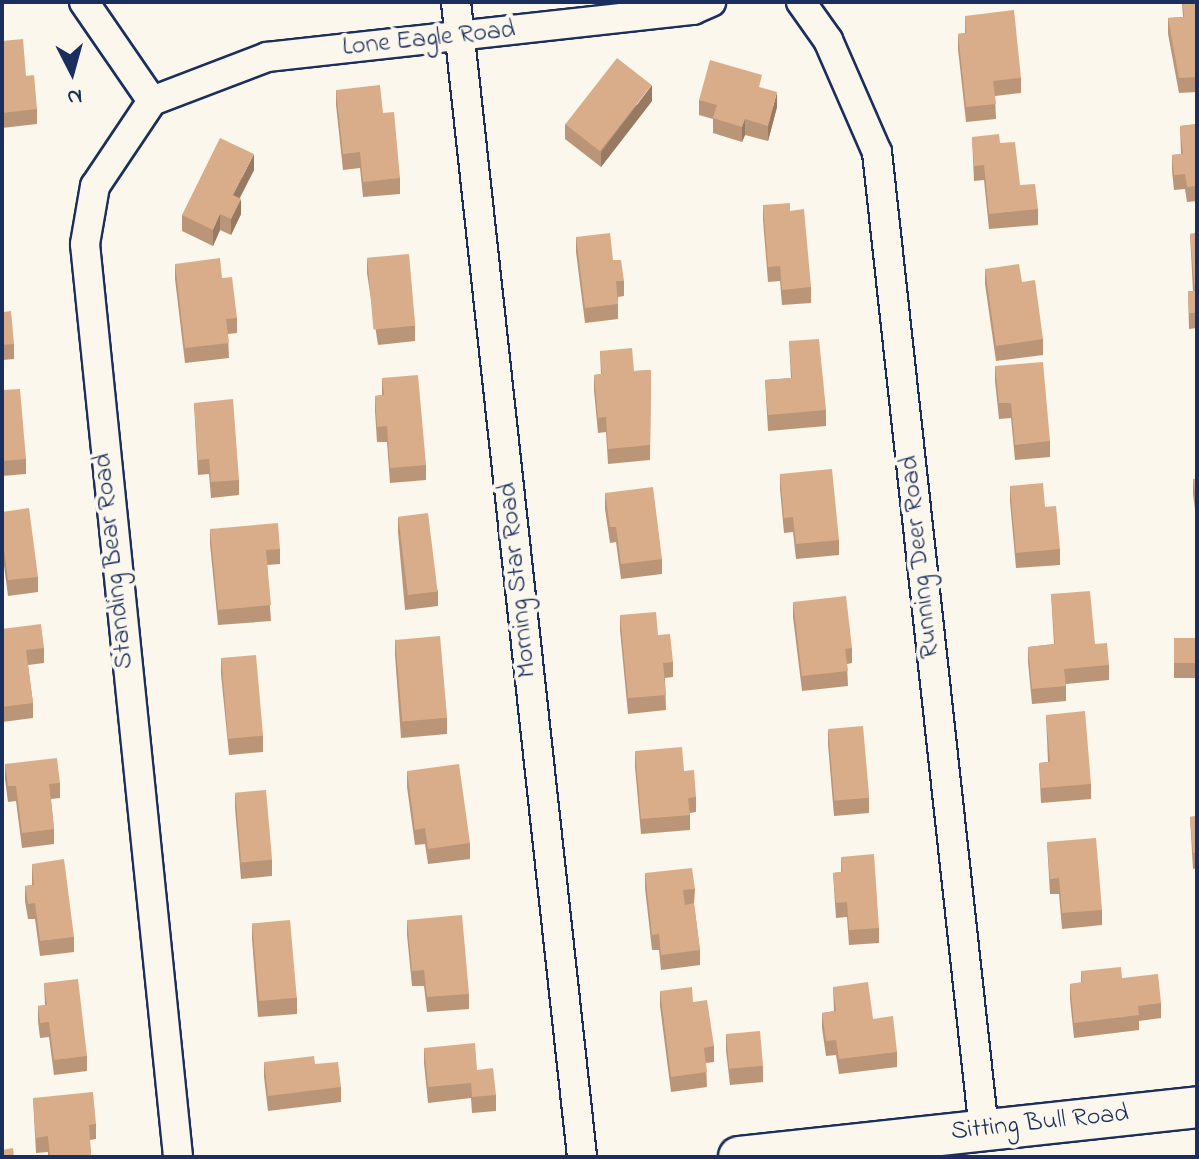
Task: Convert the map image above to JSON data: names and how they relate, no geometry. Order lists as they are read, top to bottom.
{
  "streets": {
    "street": [
      "Lone Eagle Road",
      "Running Deer Road",
      "Standing Bear Road",
      "Morning Star Road",
      "Sitting Bull Road"
    ]
  },
  "crossings": [
    ["Lone Eagle Road", "Standing Bear Road"],
    ["Lone Eagle Road", "Morning Star Road"],
    ["Running Deer Road", "Sitting Bull Road"]
  ],
  "north": "bottom"
}
